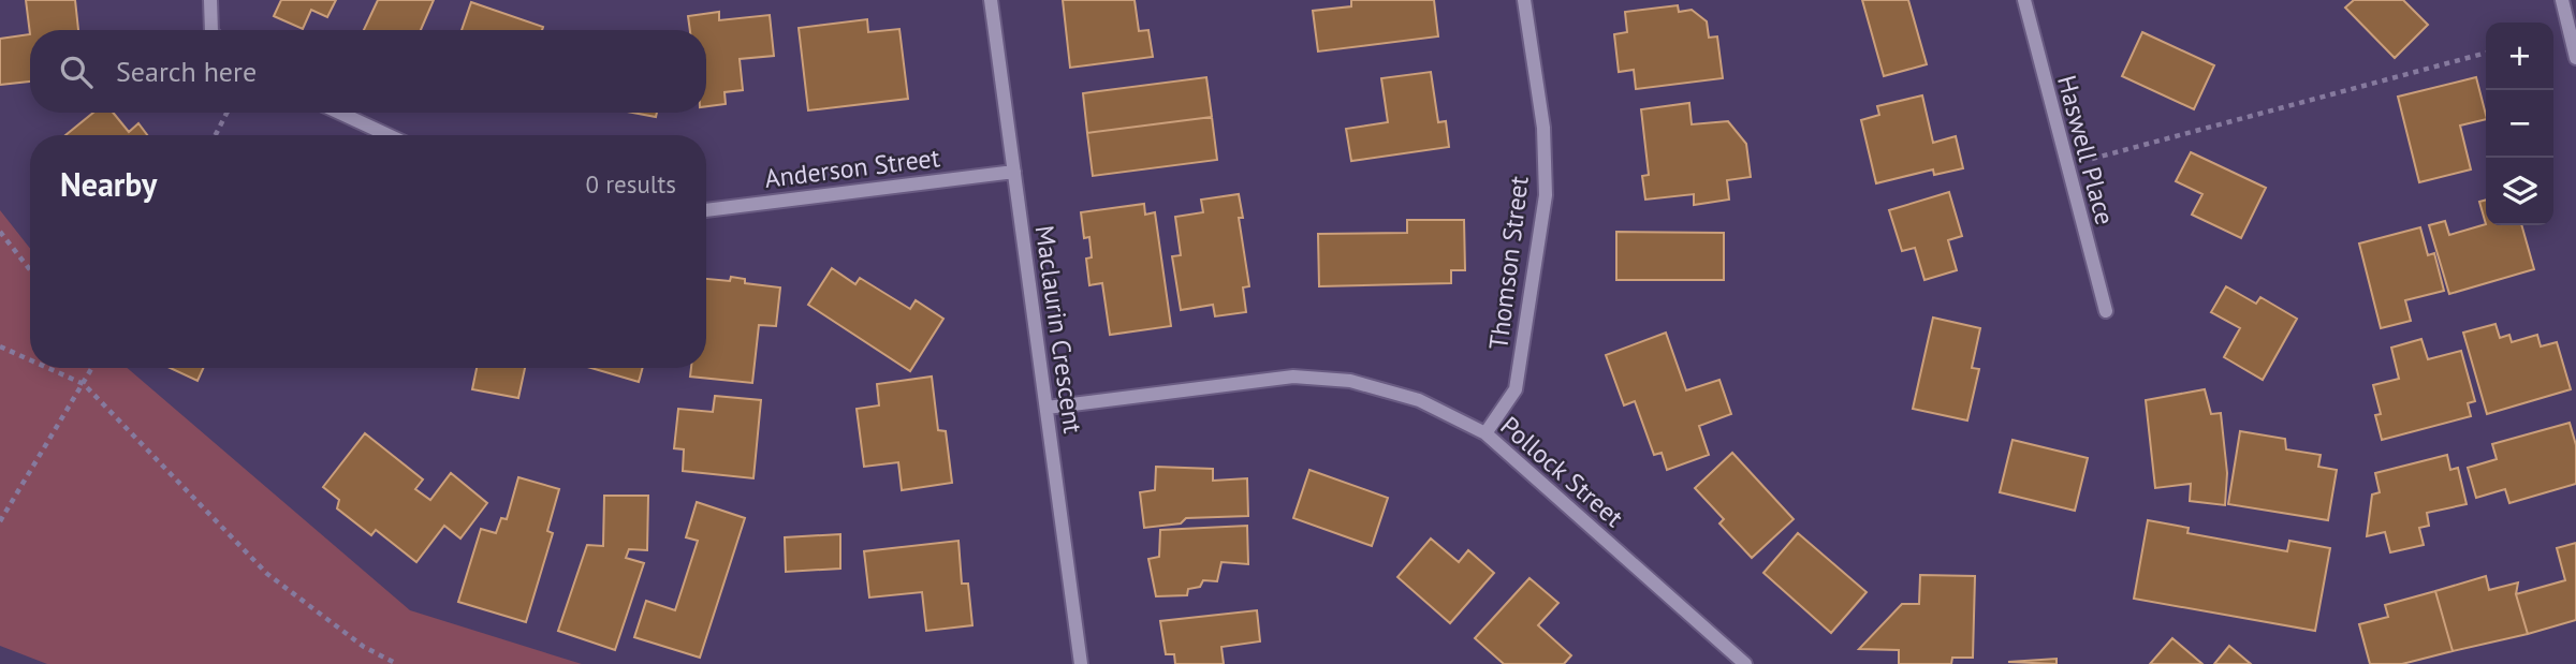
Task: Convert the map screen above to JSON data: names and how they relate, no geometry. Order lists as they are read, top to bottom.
{
  "streets": {
    "street": [
      "Haswell Place",
      "Anderson Street",
      "Thomson Street",
      "Maclaurin Crescent",
      "Pollock Street"
    ]
  },
  "crossings": [
    ["Anderson Street", "Maclaurin Crescent"],
    ["Thomson Street", "Pollock Street"],
    ["Maclaurin Crescent", "Pollock Street"]
  ],
  "page": {
    "map_buttons": ["+", "−"],
    "search": "Search here",
    "heading": ["Nearby", "0 results"]
  }
}
